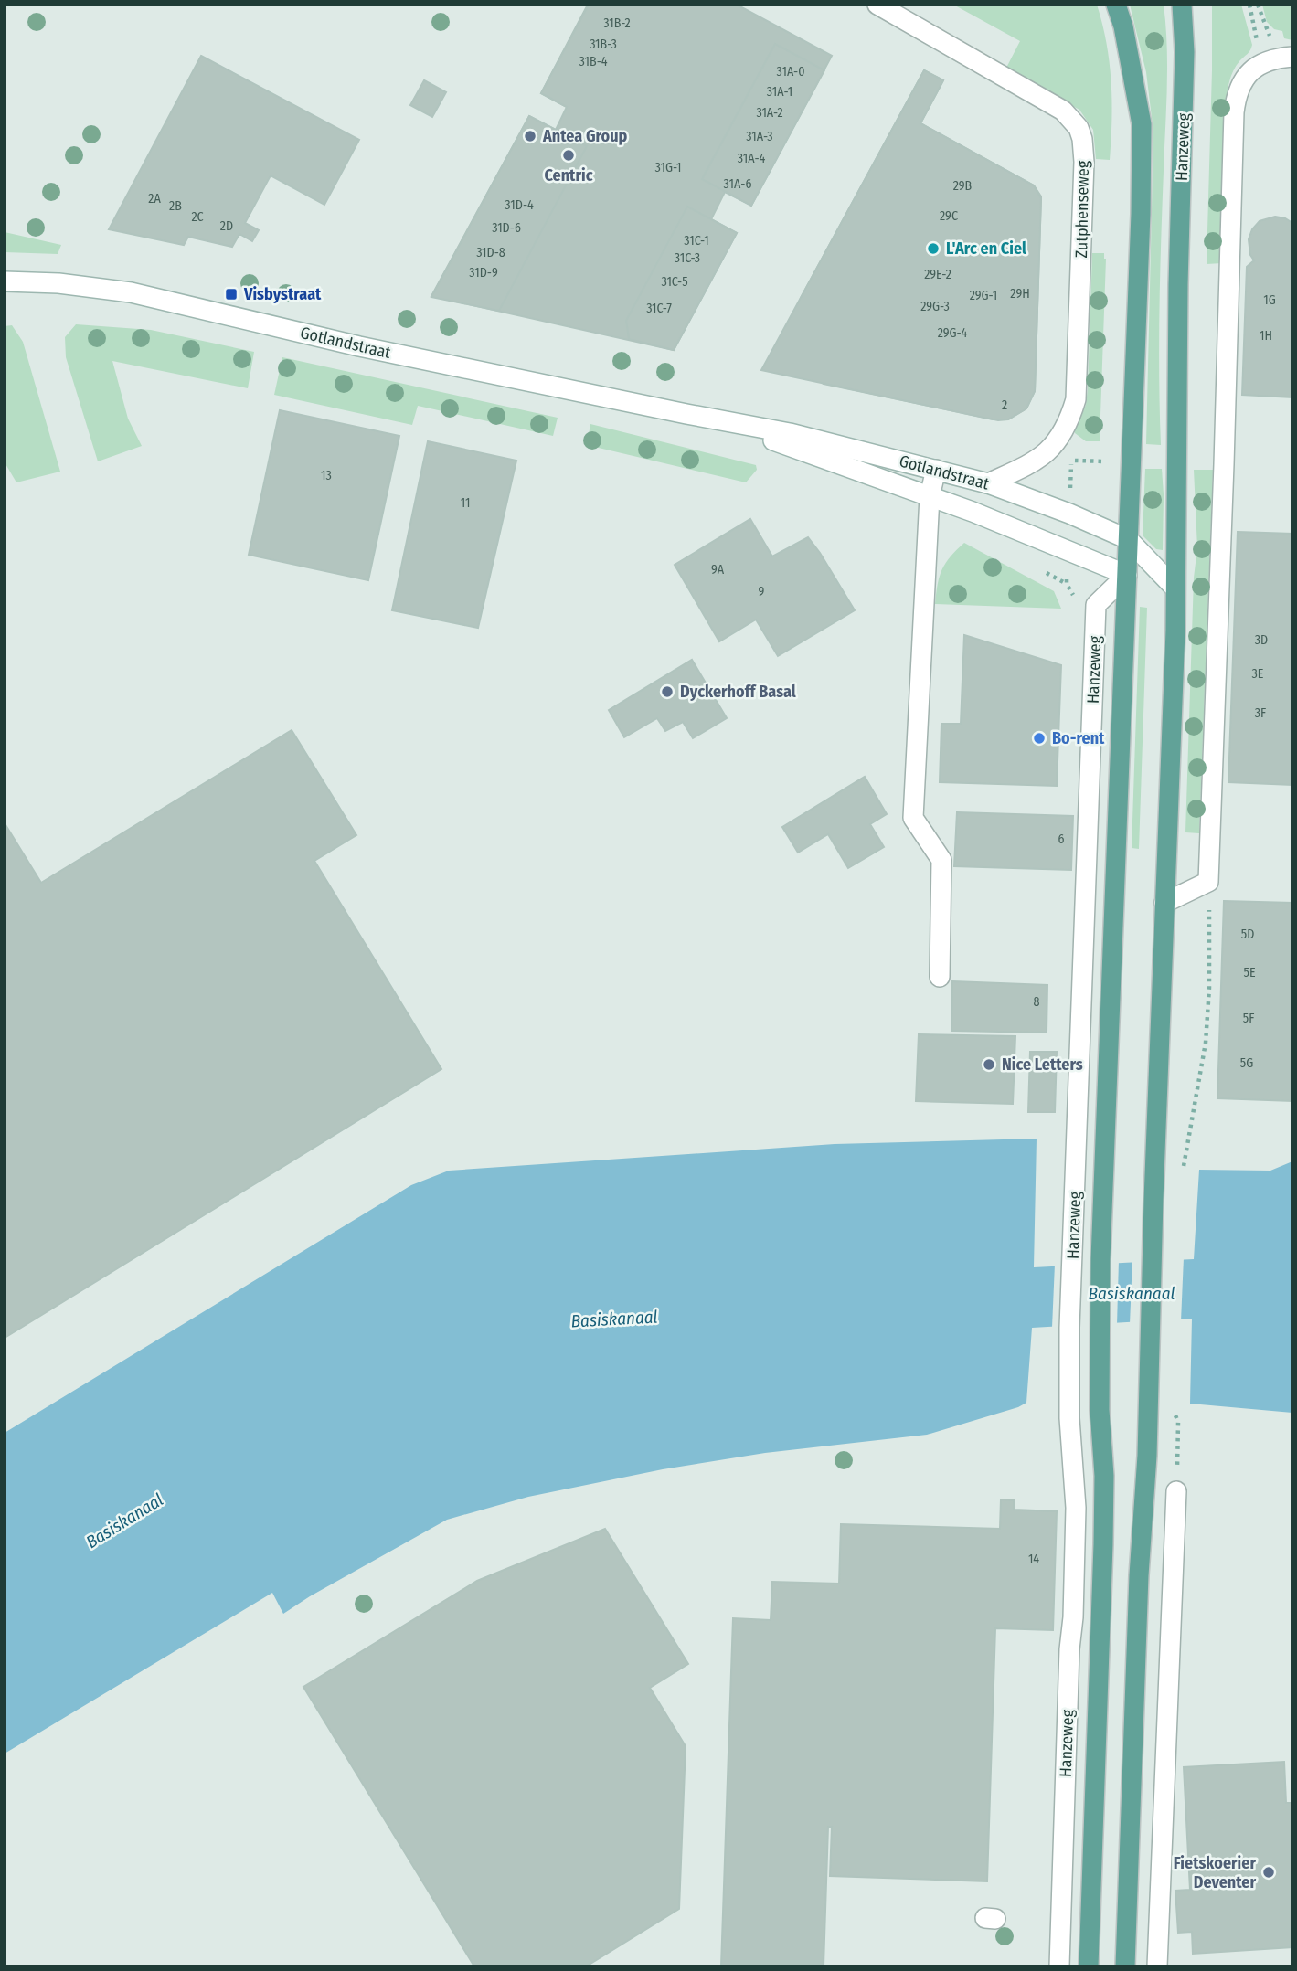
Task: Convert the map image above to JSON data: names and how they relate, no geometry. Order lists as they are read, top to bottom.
{
  "streets": {
    "main road": ["Hanzeweg"],
    "street": ["Zutphenseweg", "Gotlandstraat"]
  },
  "crossings": [
    ["Hanzeweg", "Gotlandstraat"],
    ["Zutphenseweg", "Gotlandstraat"]
  ],
  "water": ["Basiskanaal"],
  "places": {
    "other": [
      "Antea Group",
      "Centric",
      "L'Arc en Ciel",
      "Dyckerhoff Basal",
      "Bo-rent",
      "Nice Letters",
      "Fietskoerier Deventer"
    ],
    "transit": ["Visbystraat"]
  },
  "house_numbers": [
    "31B-2",
    "31B-3",
    "31B-4",
    "31A-0",
    "31A-1",
    "31A-2",
    "31A-3",
    "31A-4",
    "31G-1",
    "31A-6",
    "29B",
    "2A",
    "31D-4",
    "2B",
    "29C",
    "2C",
    "2D",
    "31D-6",
    "31C-1",
    "31D-8",
    "31C-3",
    "31D-9",
    "29E-2",
    "31C-5",
    "29H",
    "29G-1",
    "1G",
    "29G-3",
    "31C-7",
    "29G-4",
    "1H",
    "2",
    "13",
    "11",
    "9A",
    "9",
    "3D",
    "3E",
    "3F",
    "6",
    "5D",
    "5E",
    "8",
    "5F",
    "5G",
    "14"
  ]
}
